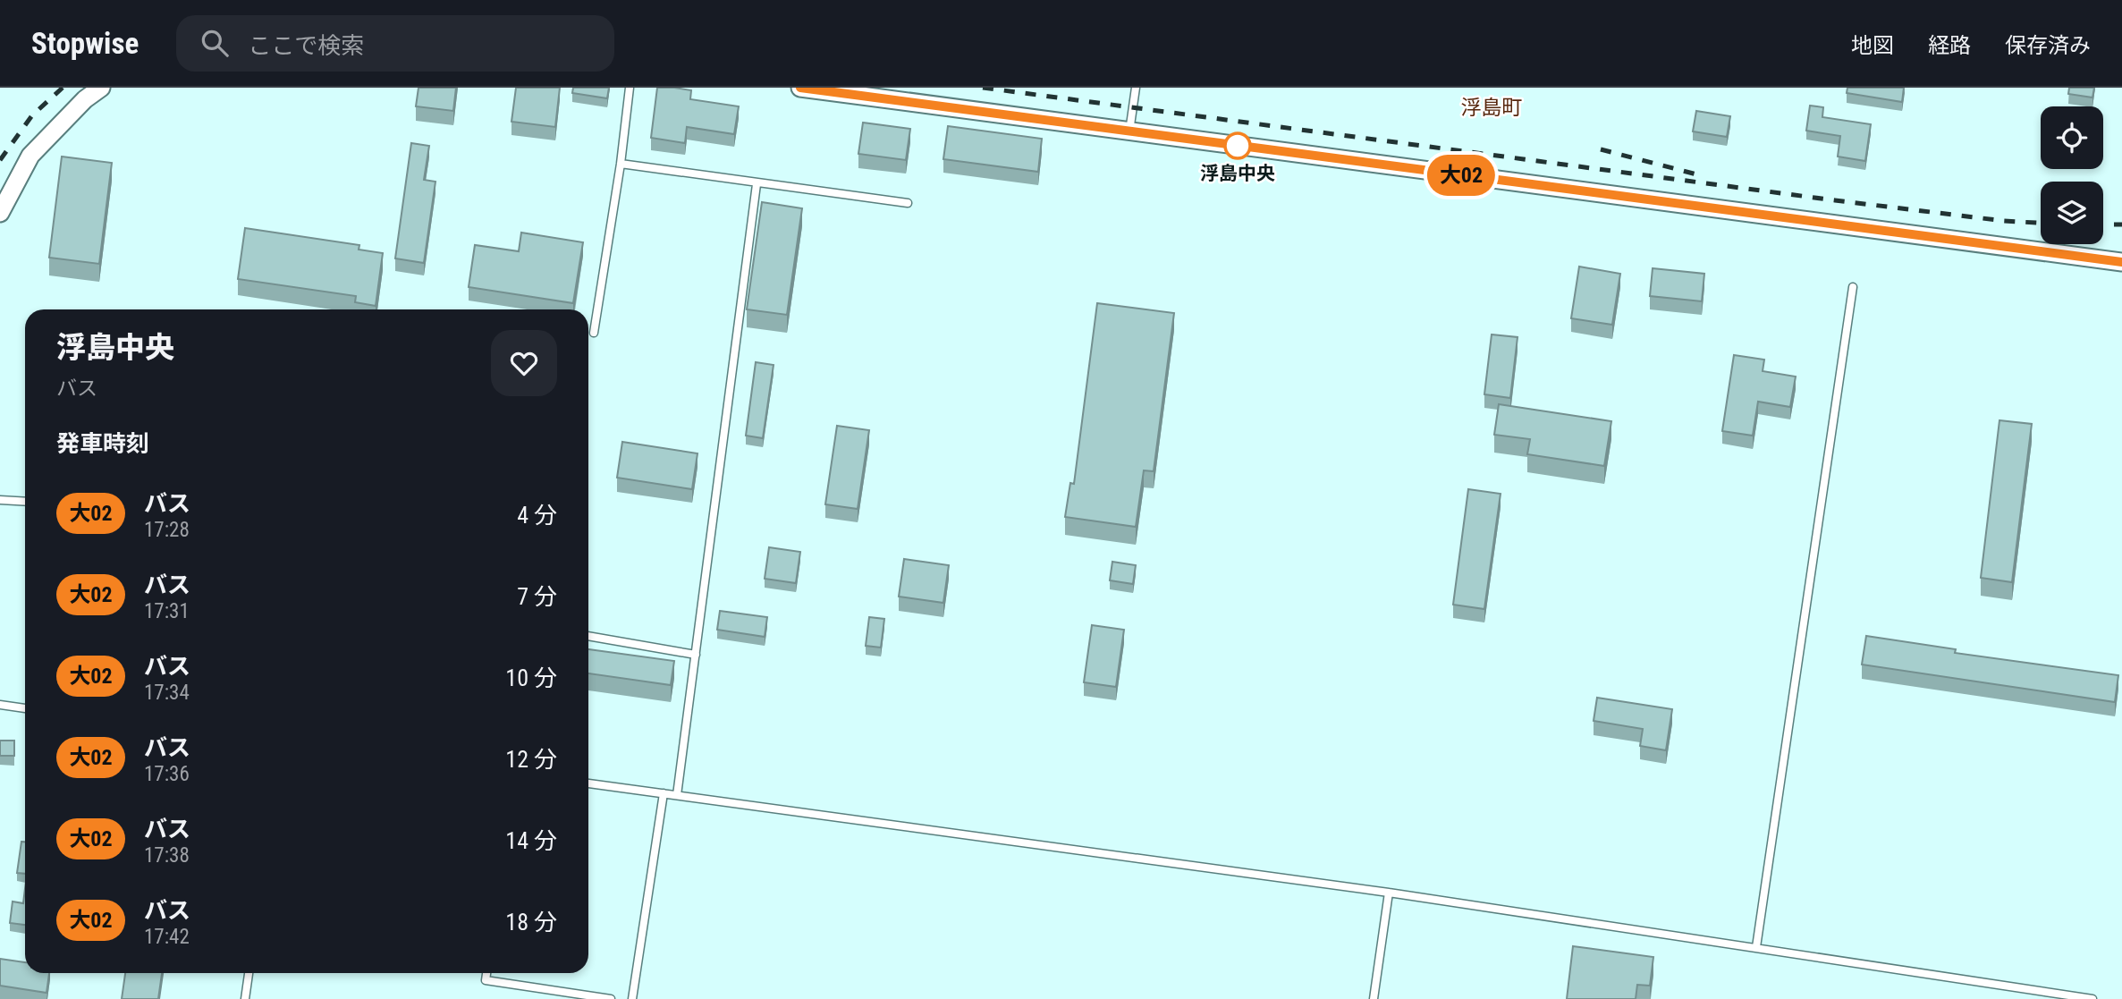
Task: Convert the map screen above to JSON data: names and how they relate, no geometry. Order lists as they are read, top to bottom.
{
  "districts": ["浮島町"],
  "places": ["浮島中央"],
  "lines": ["bus line 大02"],
  "page": {
    "header": "Stopwise",
    "search": "ここで検索",
    "nav": ["地図", "経路", "保存済み"],
    "on_map": "大02",
    "heading": [
      ["浮島中央", "バス"],
      "発車時刻"
    ],
    "list": [
      {
        "mark": "大02",
        "name": "バス",
        "note": "17:28",
        "value": "4 分"
      },
      {
        "mark": "大02",
        "name": "バス",
        "note": "17:31",
        "value": "7 分"
      },
      {
        "mark": "大02",
        "name": "バス",
        "note": "17:34",
        "value": "10 分"
      },
      {
        "mark": "大02",
        "name": "バス",
        "note": "17:36",
        "value": "12 分"
      },
      {
        "mark": "大02",
        "name": "バス",
        "note": "17:38",
        "value": "14 分"
      },
      {
        "mark": "大02",
        "name": "バス",
        "note": "17:42",
        "value": "18 分"
      }
    ]
  }
}
